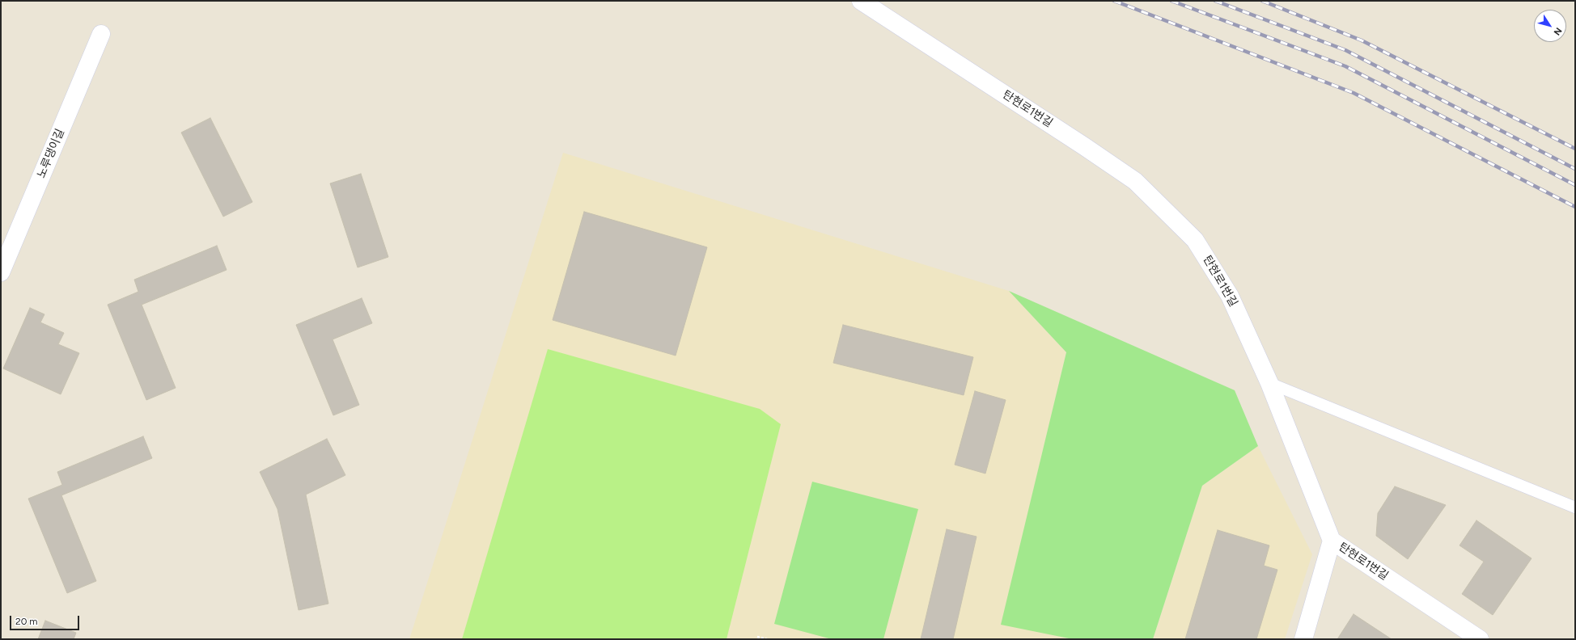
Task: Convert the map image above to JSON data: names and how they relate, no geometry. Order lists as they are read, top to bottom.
{
  "streets": {
    "street": ["탄현로1번길", "노루댕이길"]
  },
  "scale_bar": "20 m",
  "north": "bottom right"
}
